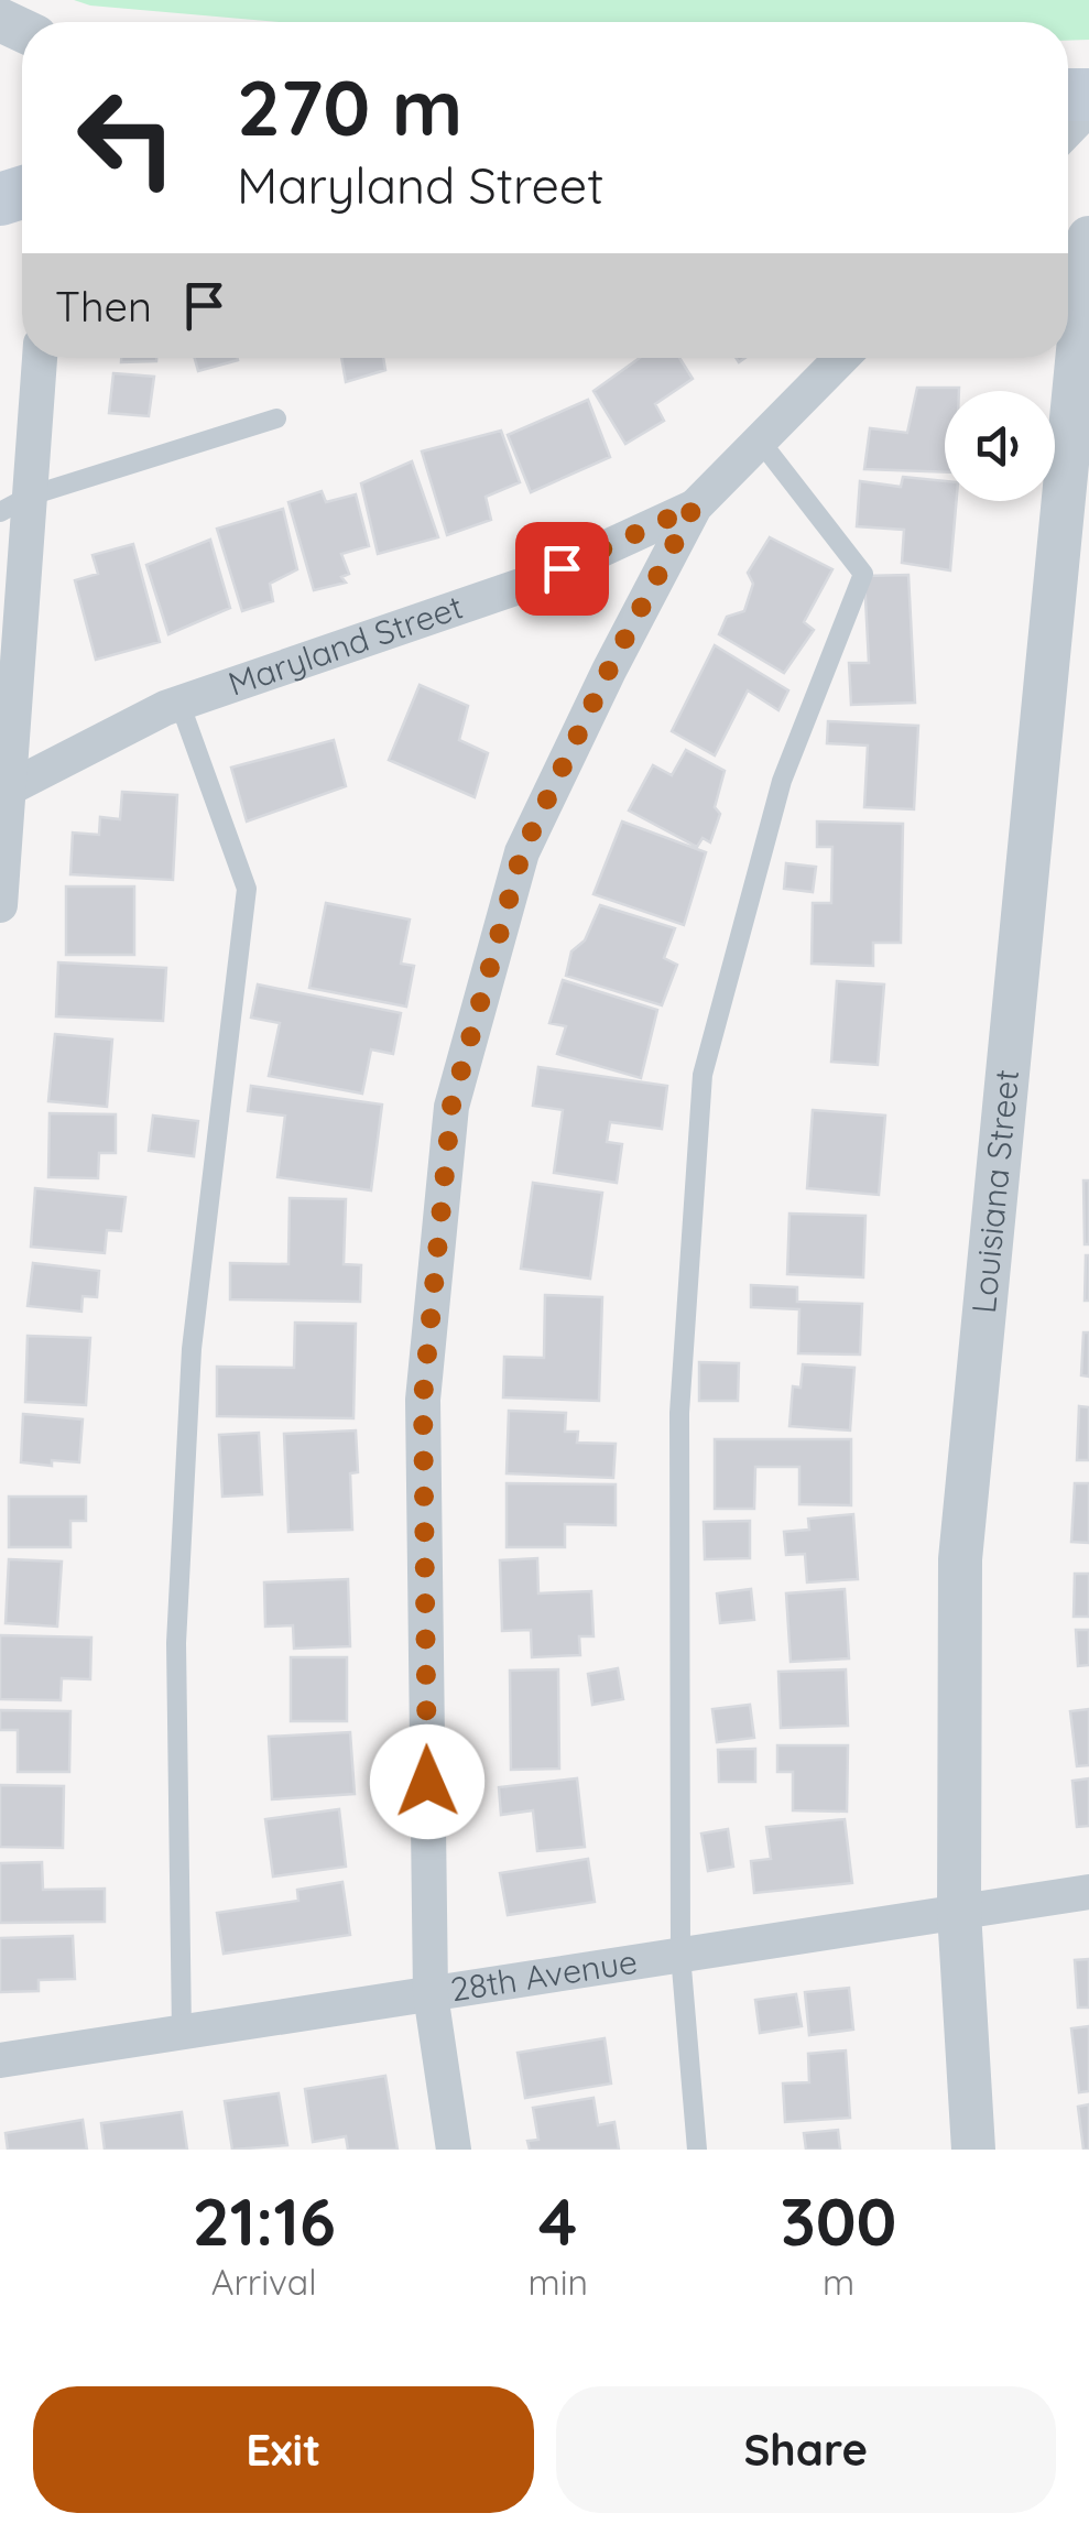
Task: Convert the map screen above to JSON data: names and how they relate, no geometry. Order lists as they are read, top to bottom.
{
  "streets": {
    "street": ["Maryland Street", "Louisiana Street", "28th Avenue"]
  },
  "crossings": [
    ["Louisiana Street", "28th Avenue"]
  ],
  "page": {
    "turn": ["270 m", "Maryland Street"],
    "then": "Then",
    "eta": [
      "21:16",
      "Arrival",
      "4",
      "min",
      "300",
      "m"
    ],
    "buttons": ["Exit", "Share"]
  }
}
